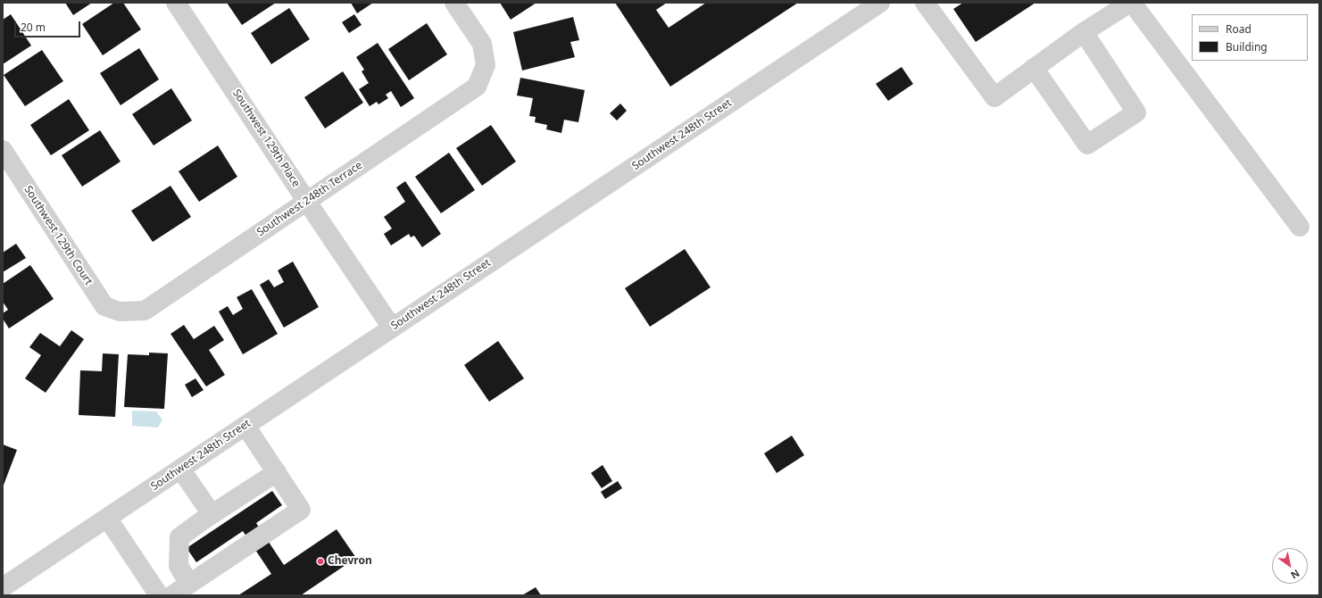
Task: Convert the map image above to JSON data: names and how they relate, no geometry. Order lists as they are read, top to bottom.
{
  "streets": {
    "street": [
      "Southwest 248th Street",
      "Southwest 129th Place",
      "Southwest 248th Terrace",
      "Southwest 129th Court"
    ]
  },
  "crossings": [
    ["Southwest 248th Street", "Southwest 129th Place"],
    ["Southwest 129th Place", "Southwest 248th Terrace"],
    ["Southwest 248th Terrace", "Southwest 129th Court"]
  ],
  "places": ["Chevron"],
  "legend": ["Road", "Building"],
  "scale_bar": "20 m",
  "north": "bottom right"
}
